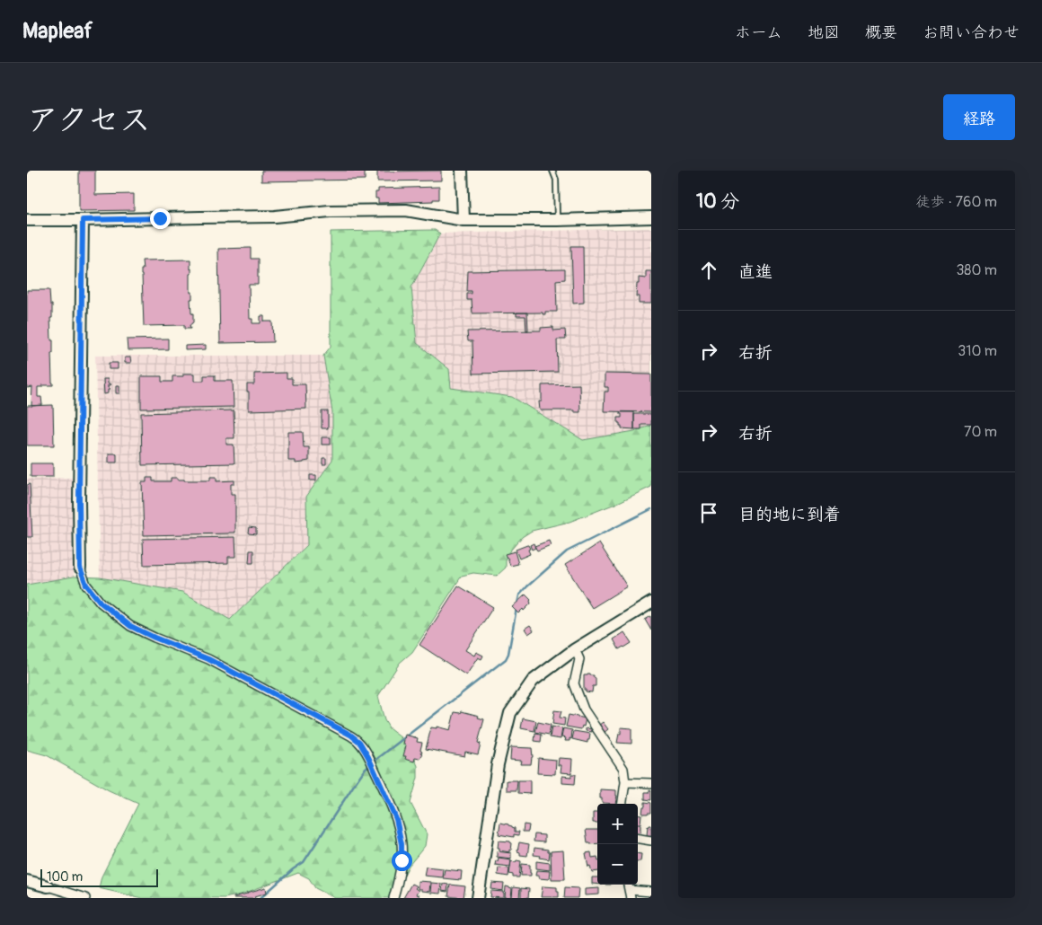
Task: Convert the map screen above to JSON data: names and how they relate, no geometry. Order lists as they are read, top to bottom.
{
  "scale_bar": "100 m",
  "page": {
    "header": "Mapleaf",
    "nav": [
      "ホーム",
      "地図",
      "概要",
      "お問い合わせ"
    ],
    "title": "アクセス",
    "buttons": "経路",
    "heading": ["10 分", "徒歩 · 760 m"],
    "list": [
      ["直進", "380 m"],
      ["右折", "310 m"],
      ["右折", "70 m"],
      "目的地に到着"
    ],
    "map_buttons": ["+", "−"],
    "scale": "100 m"
  }
}
